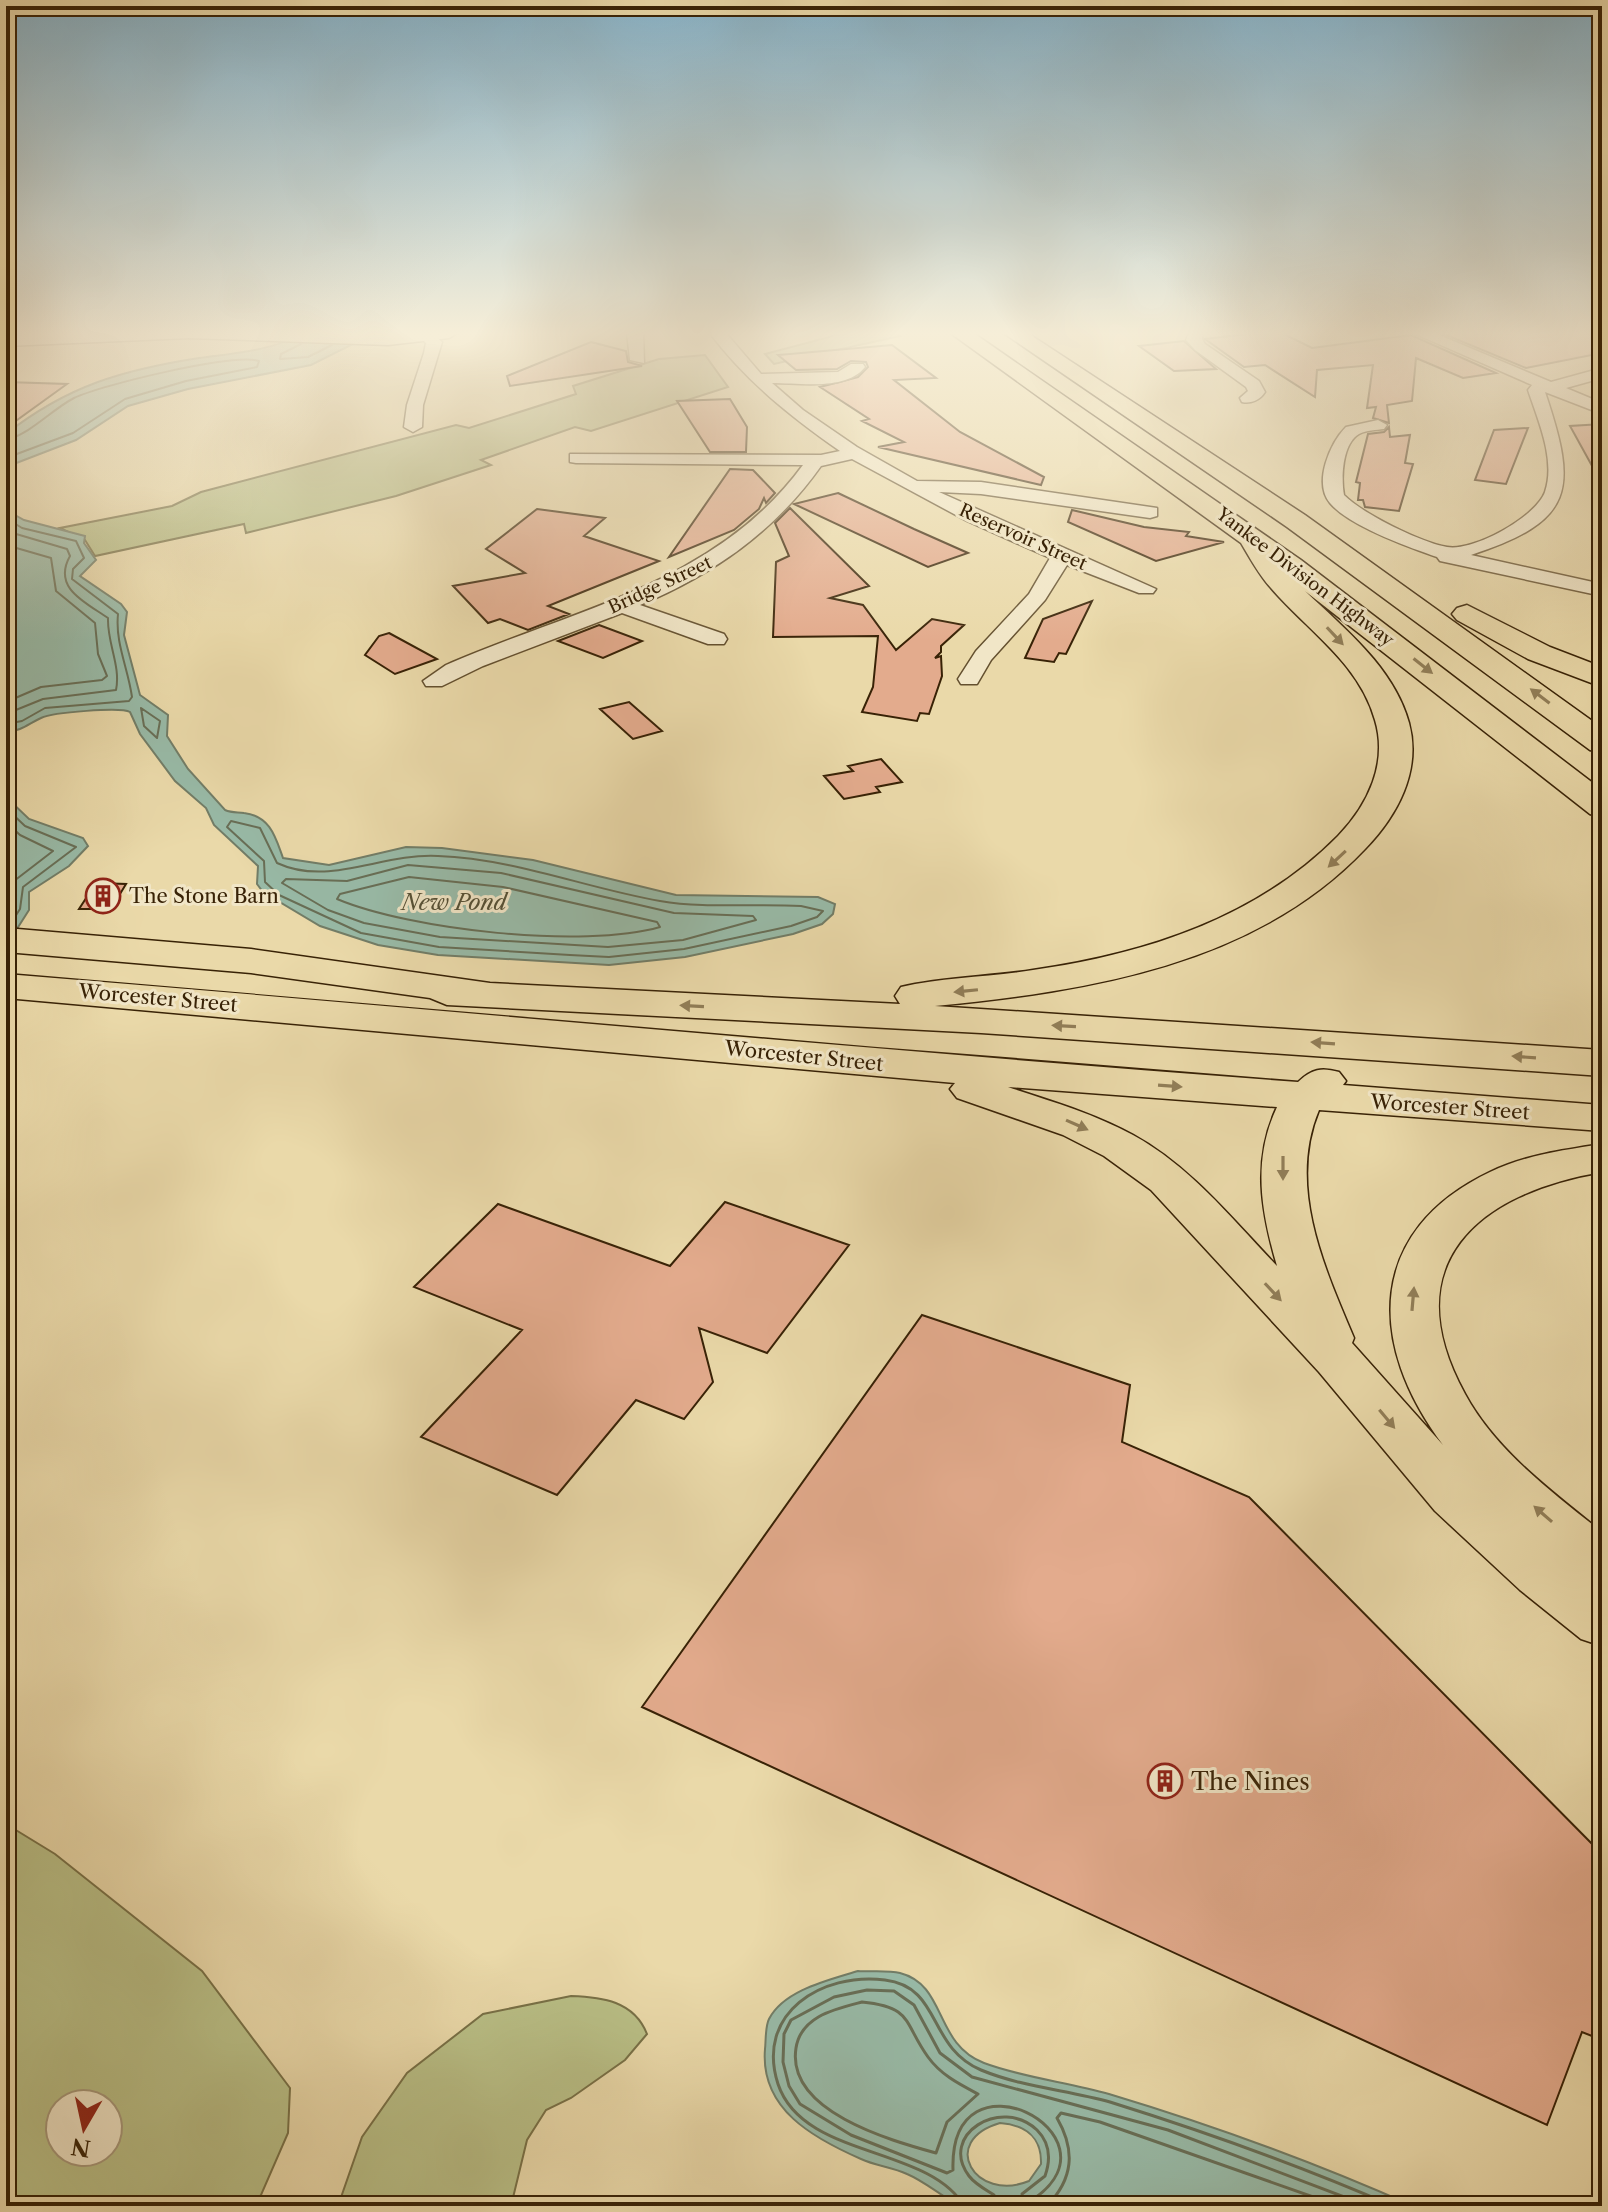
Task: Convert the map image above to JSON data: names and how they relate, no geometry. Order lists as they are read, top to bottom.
{
  "streets": {
    "highway": ["Yankee Division Highway", "Worcester Street"],
    "street": ["Reservoir Street", "Bridge Street"]
  },
  "water": ["New Pond"],
  "places": {
    "building": ["The Stone Barn", "The Nines"]
  },
  "north": "bottom"
}
